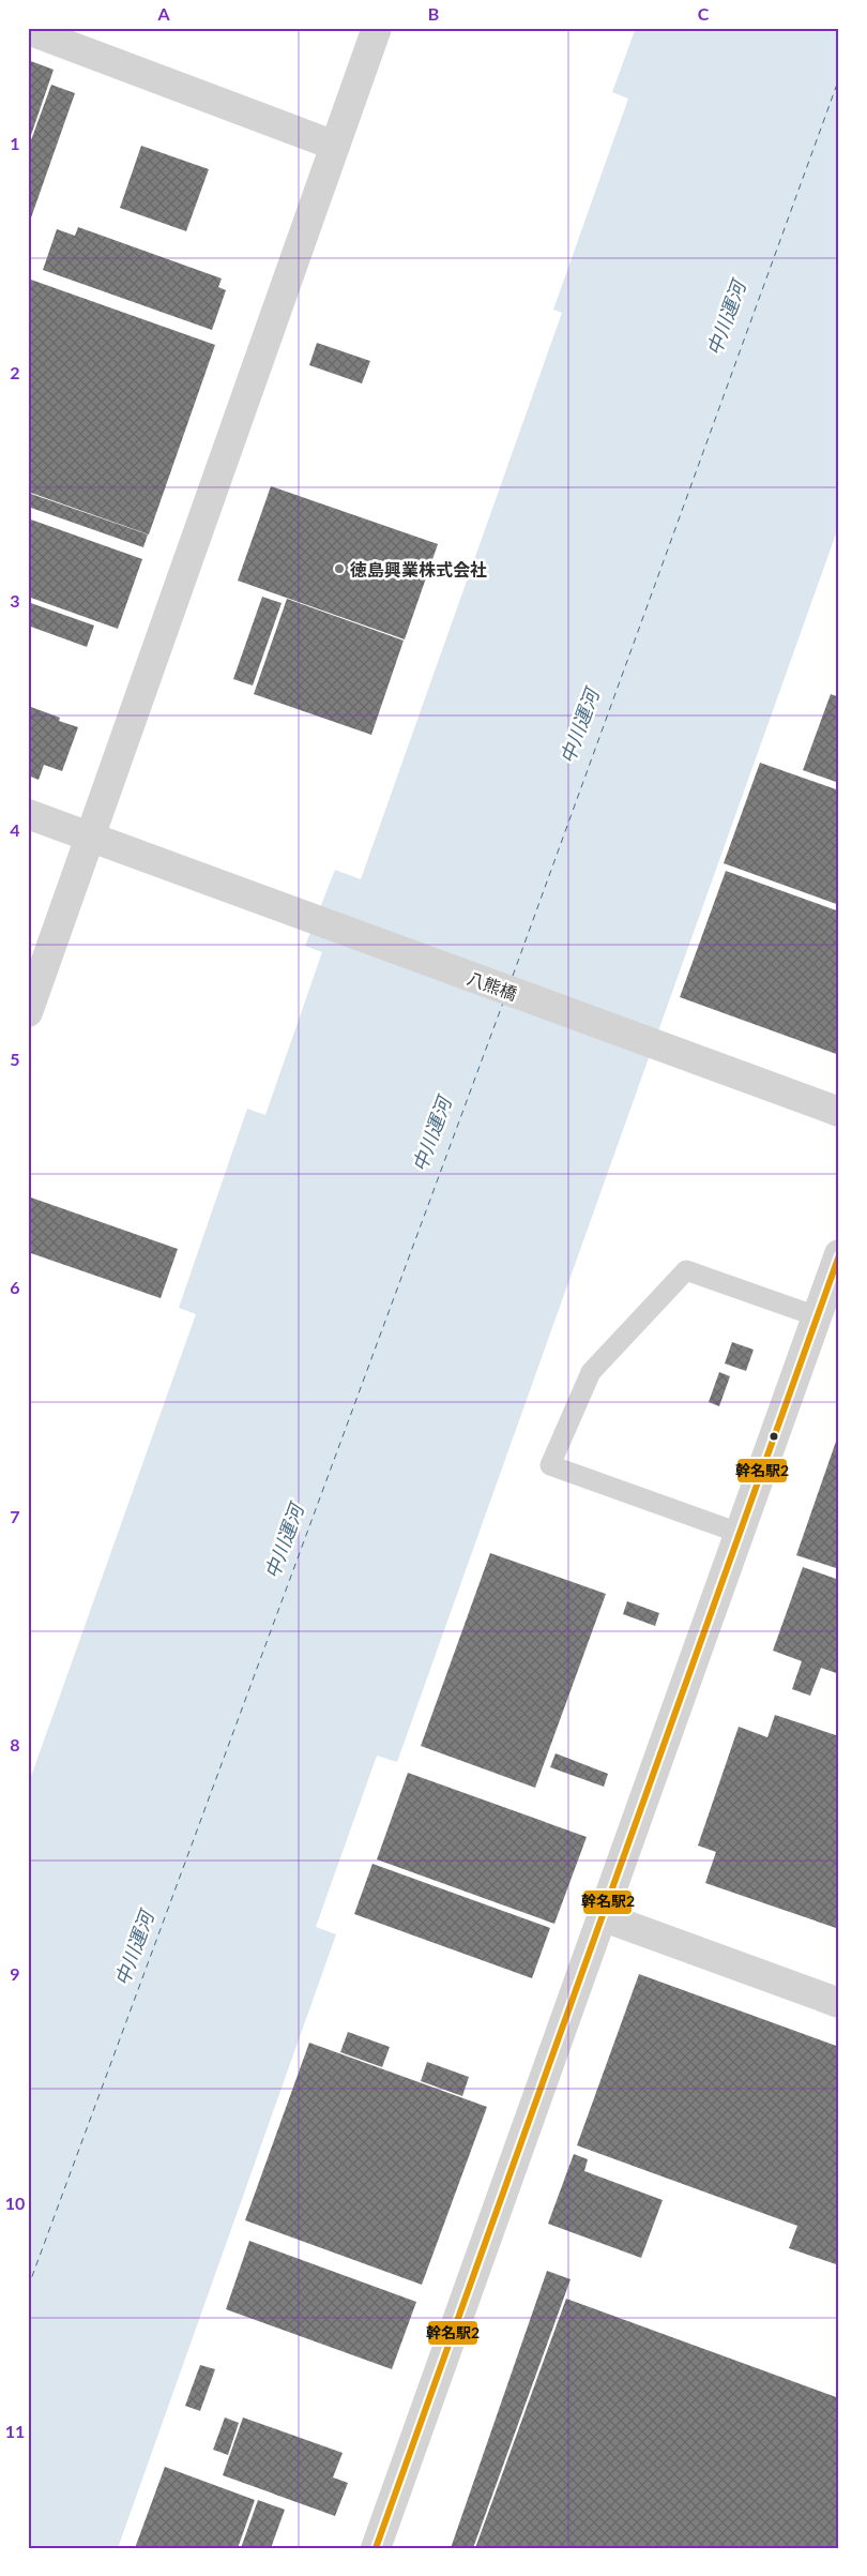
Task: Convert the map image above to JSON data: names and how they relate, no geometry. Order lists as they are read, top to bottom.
{
  "streets": {
    "street": ["八熊橋"]
  },
  "water": ["中川運河"],
  "places": ["徳島興業株式会社"],
  "lines": ["transit line 幹名駅2"],
  "grid": {
    "columns": ["A", "B", "C"],
    "rows": [
      "1",
      "2",
      "3",
      "4",
      "5",
      "6",
      "7",
      "8",
      "9",
      "10",
      "11"
    ]
  }
}
